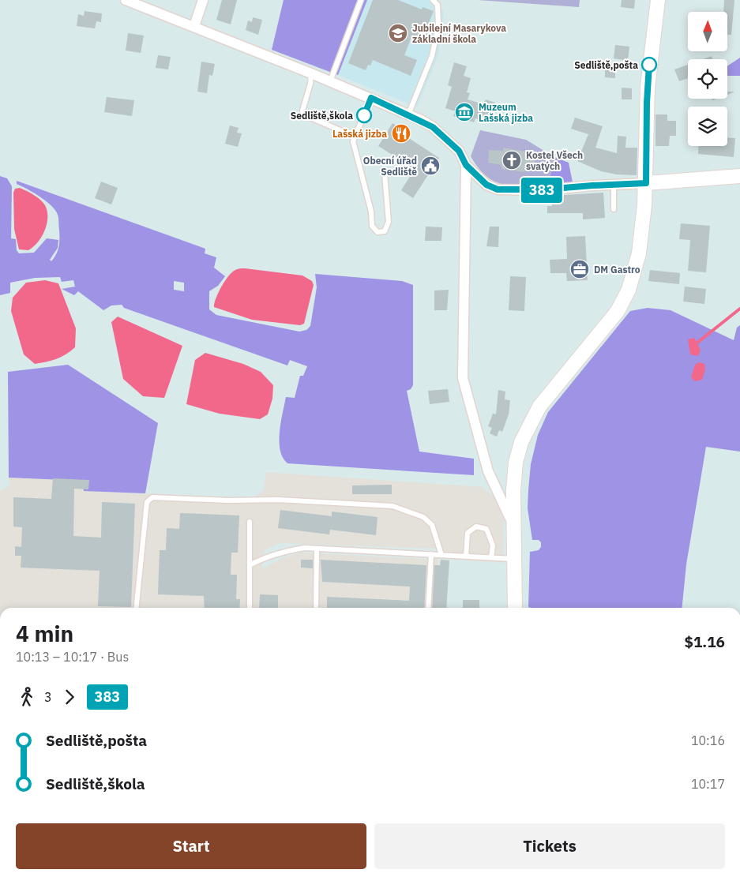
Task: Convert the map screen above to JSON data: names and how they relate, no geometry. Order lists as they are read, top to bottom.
{
  "places": {
    "school or university": ["Jubilejní Masarykova základní škola"],
    "other": ["Sedliště,pošta", "Sedliště,škola"],
    "museum": ["Muzeum Lašská jizba"],
    "restaurant": ["Lašská jizba"],
    "church": ["Kostel Všech svatých"],
    "public building": ["Obecní úřad Sedliště"],
    "office": ["DM Gastro"]
  },
  "lines": ["bus line 383"],
  "north": "top",
  "page": {
    "on_map": "383",
    "heading": ["4 min", "10:13 – 10:17 · Bus", "$1.16"],
    "legs": ["3", "383"],
    "list": [
      {
        "name": "Sedliště,pošta",
        "value": "10:16"
      },
      {
        "name": "Sedliště,škola",
        "value": "10:17"
      }
    ],
    "buttons": ["Start", "Tickets"]
  }
}
